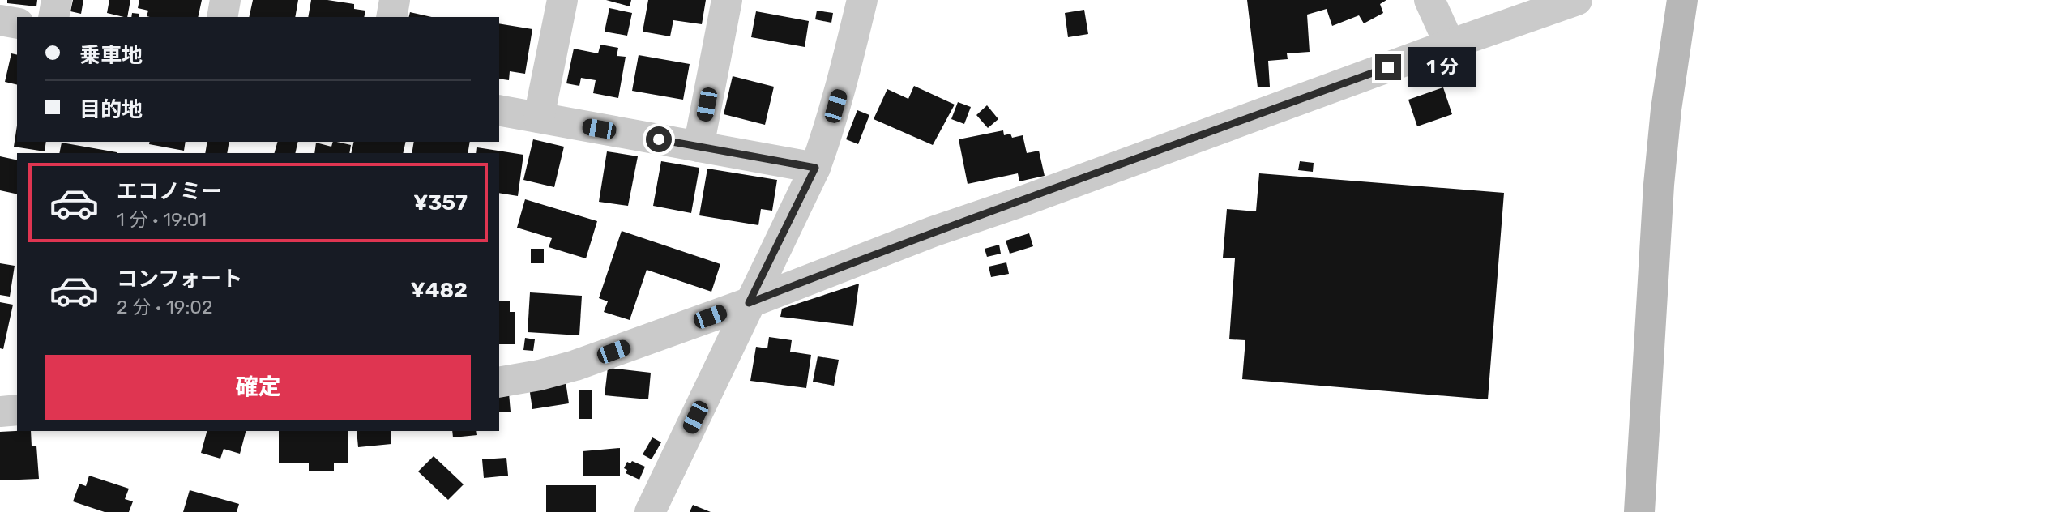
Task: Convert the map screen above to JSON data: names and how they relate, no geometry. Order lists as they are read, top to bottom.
{
  "page": {
    "banner": ["乗車地", "目的地"],
    "bubble": "1 分",
    "list": [
      {
        "name": "エコノミー",
        "note": "1 分 · 19:01",
        "value": "¥357"
      },
      {
        "name": "コンフォート",
        "note": "2 分 · 19:02",
        "value": "¥482"
      }
    ],
    "buttons": "確定"
  }
}
